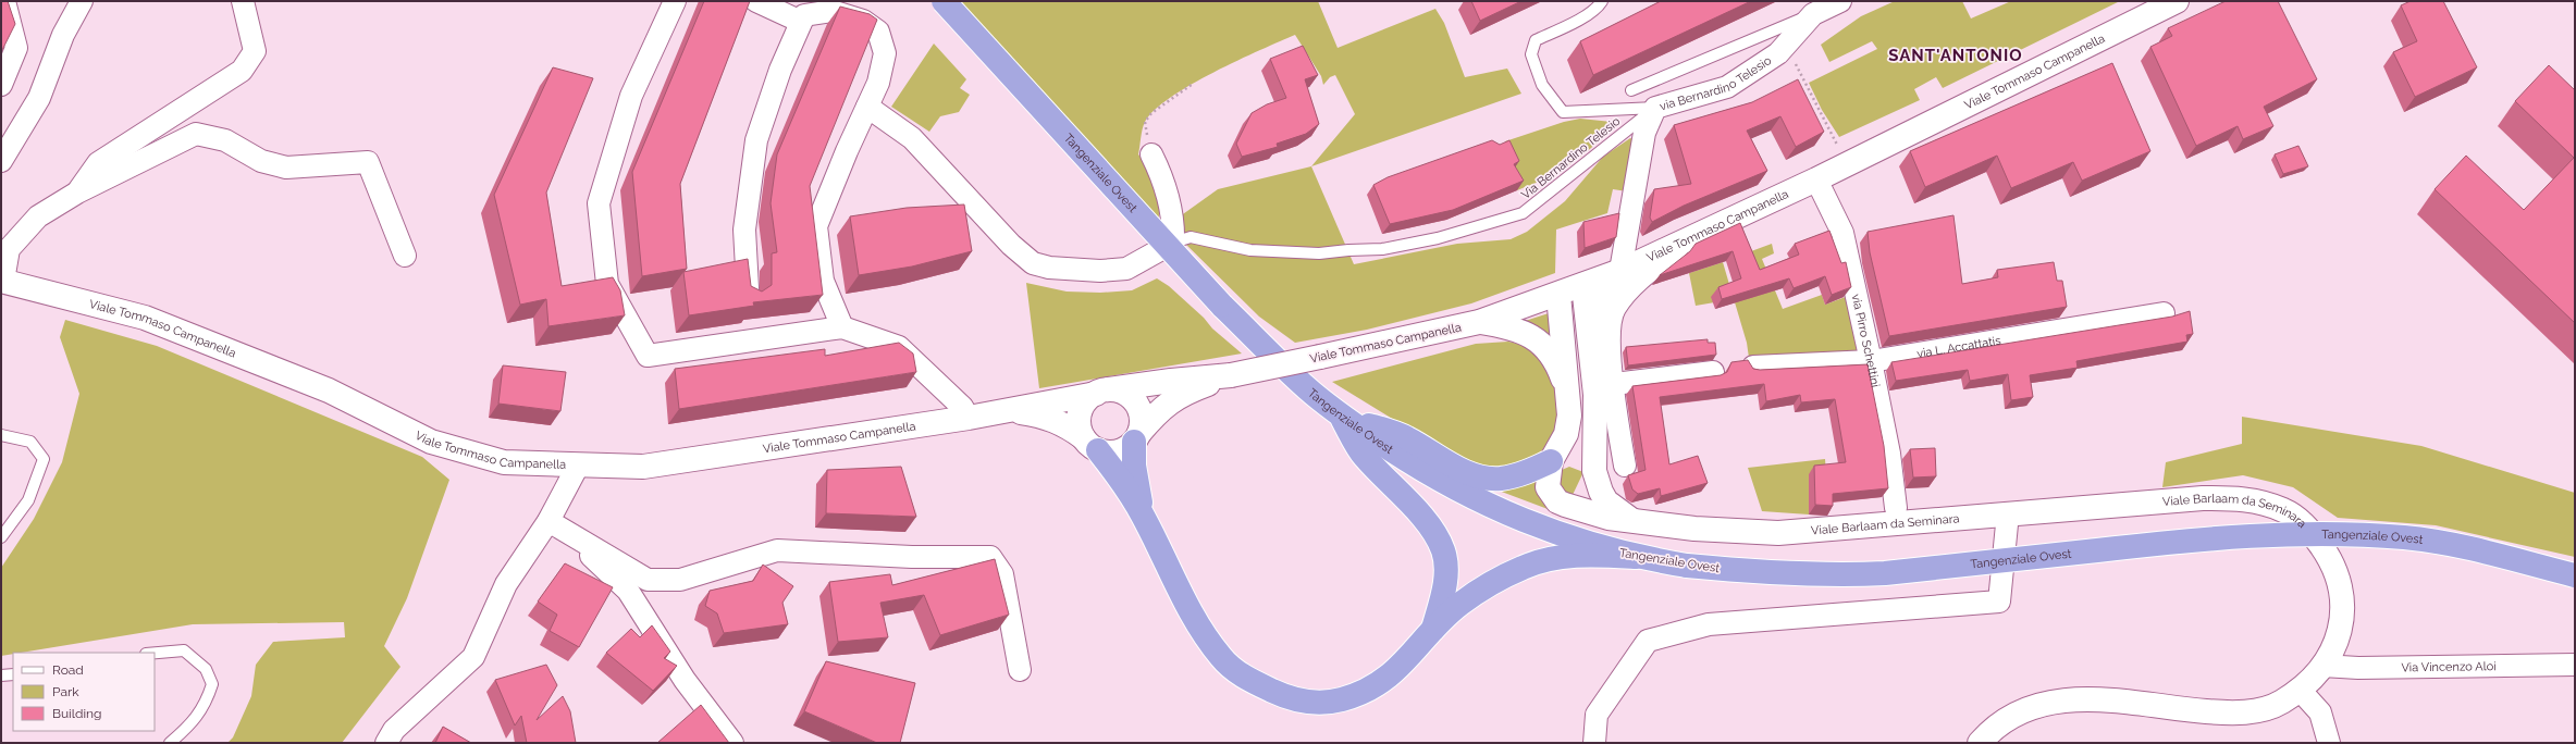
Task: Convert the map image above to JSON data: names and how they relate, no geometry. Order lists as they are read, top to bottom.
{
  "streets": {
    "highway": ["Tangenziale Ovest"],
    "street": [
      "Viale Tommaso Campanella",
      "via Bernardino Telesio",
      "via Pirro Schettini",
      "via L. Accattatis",
      "Viale Barlaam da Seminara",
      "Via Vincenzo Aloi"
    ],
    "lane": ["Via Bernardino Telesio"]
  },
  "crossings": [
    ["Viale Tommaso Campanella", "via Bernardino Telesio"],
    ["Viale Tommaso Campanella", "via Pirro Schettini"],
    ["via Bernardino Telesio", "Via Bernardino Telesio"],
    ["via Pirro Schettini", "via L. Accattatis"],
    ["Viale Barlaam da Seminara", "Via Vincenzo Aloi"]
  ],
  "districts": ["SANT'ANTONIO"],
  "legend": ["Road", "Park", "Building"]
}
